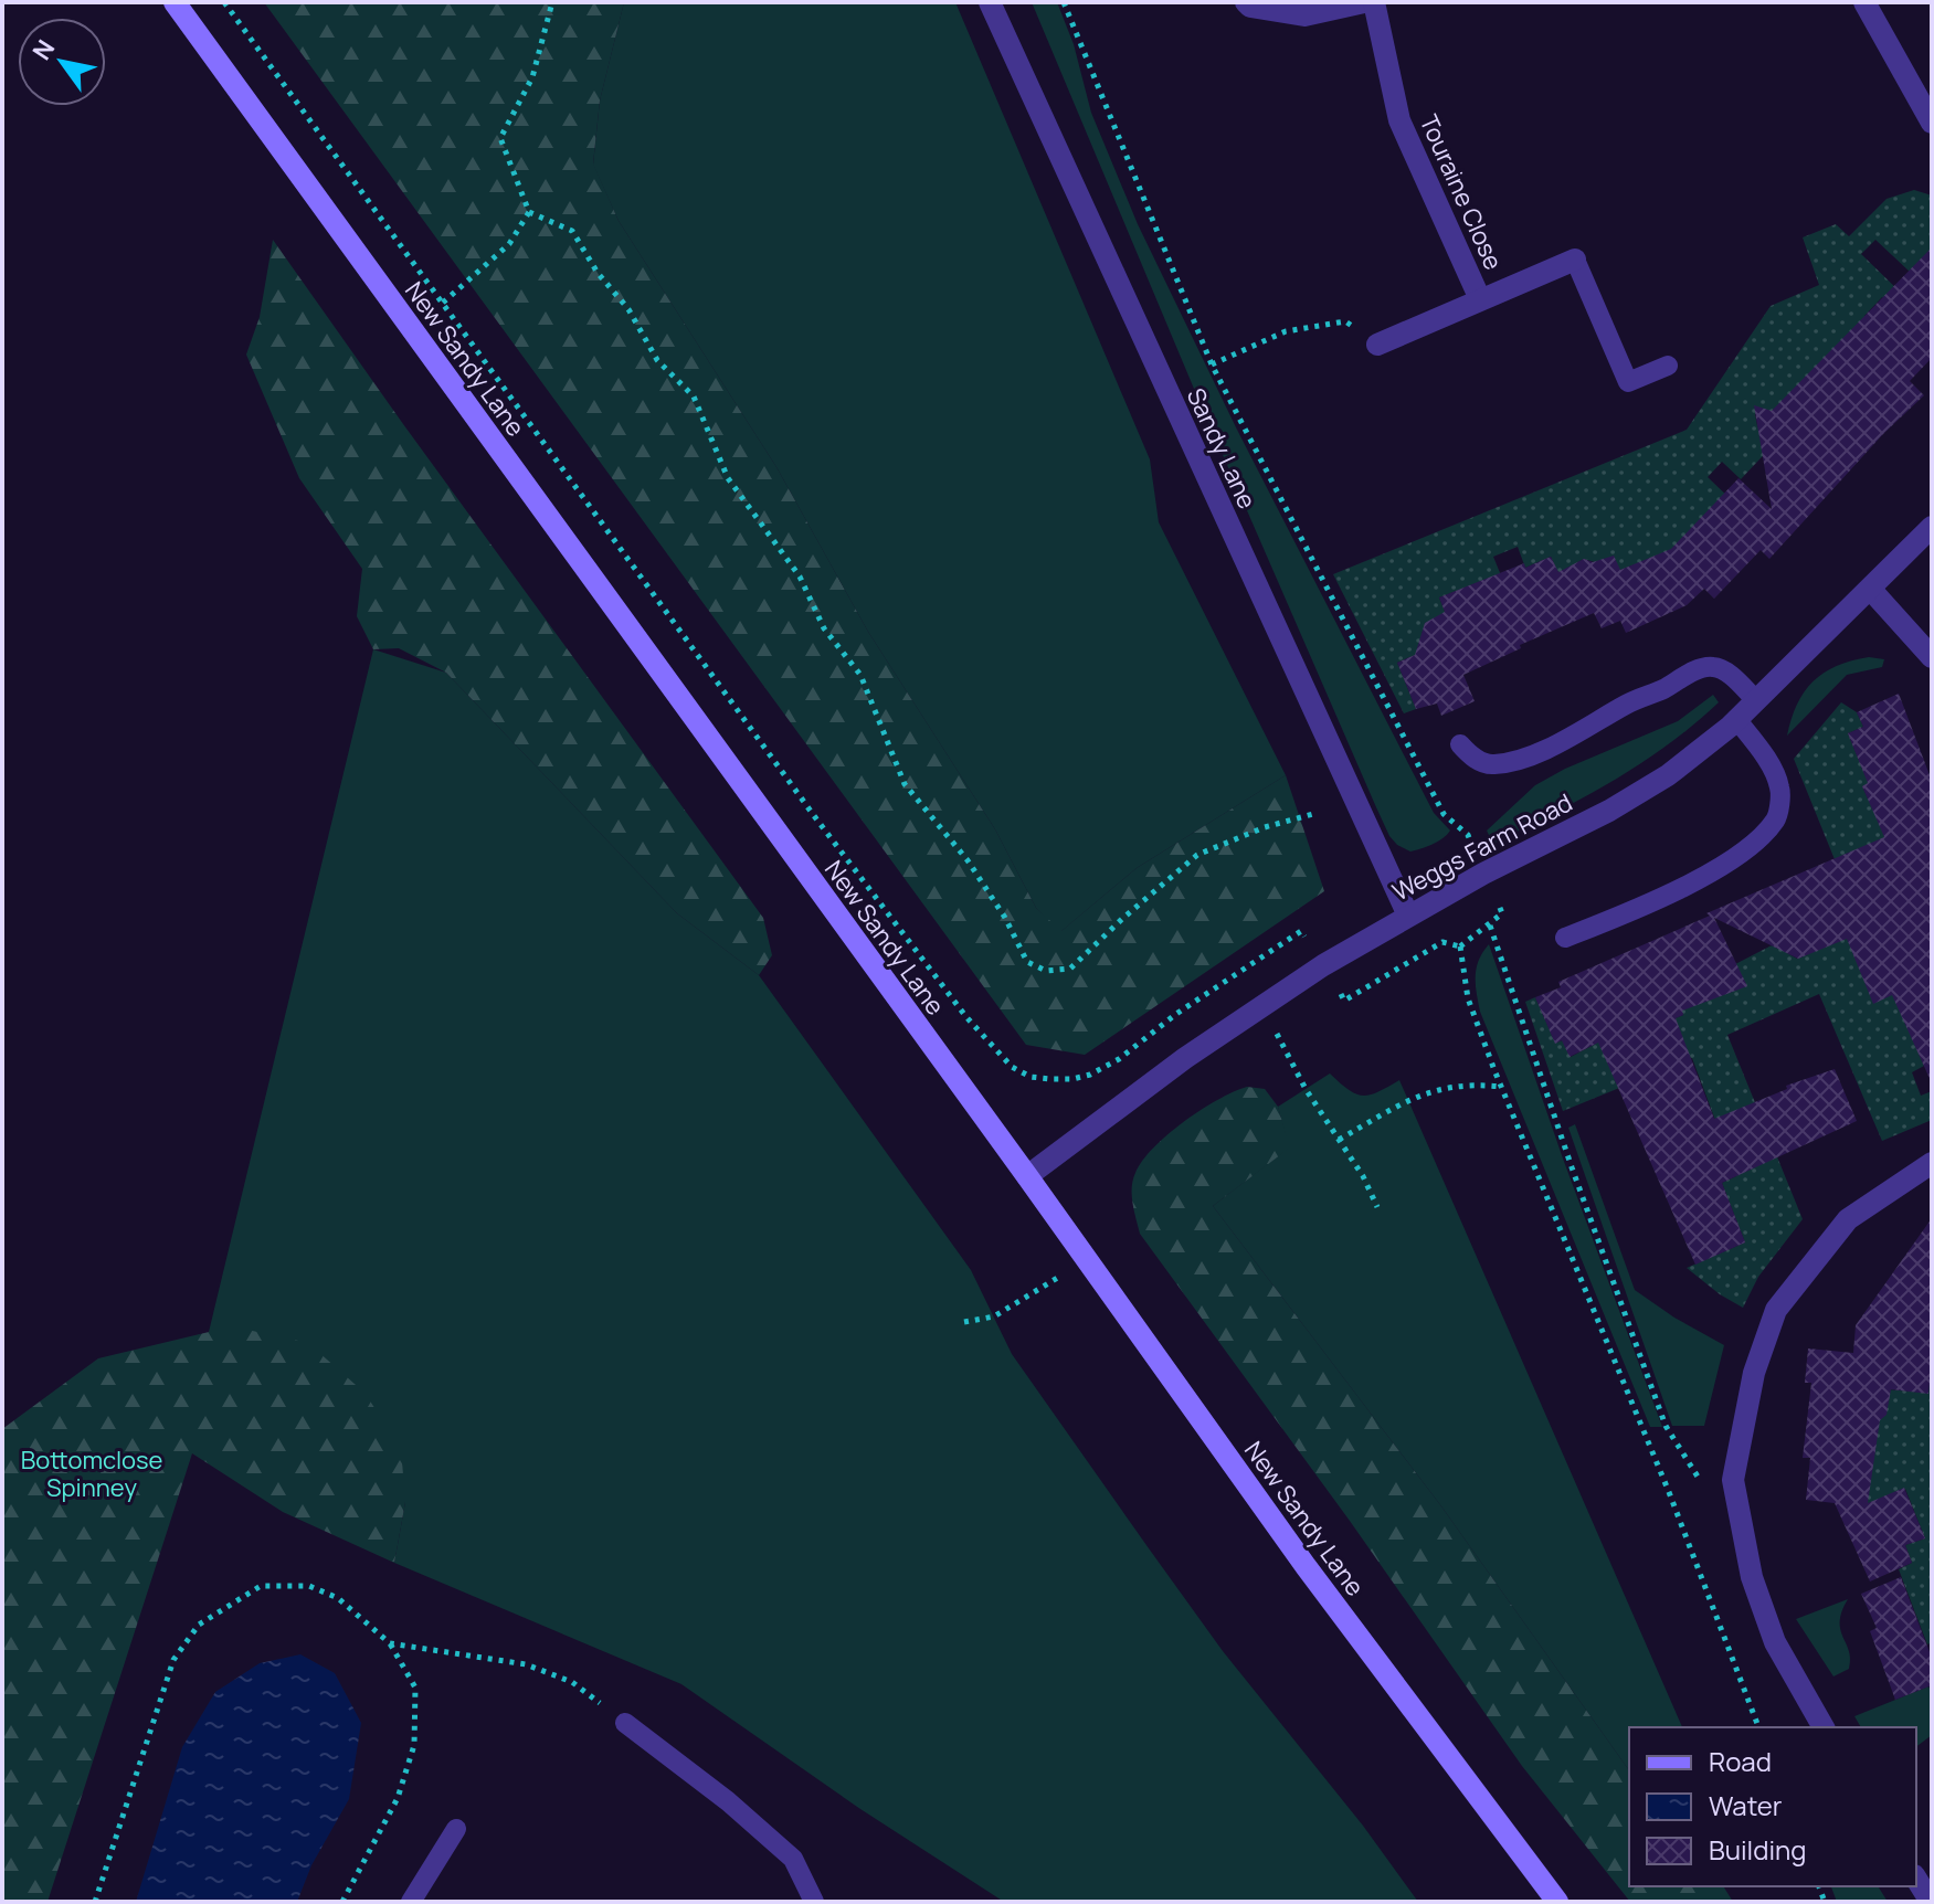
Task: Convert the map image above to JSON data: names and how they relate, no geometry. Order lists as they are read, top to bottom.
{
  "streets": {
    "street": [
      "Touraine Close",
      "New Sandy Lane",
      "Sandy Lane",
      "Weggs Farm Road"
    ]
  },
  "crossings": [
    ["New Sandy Lane", "Weggs Farm Road"],
    ["Sandy Lane", "Weggs Farm Road"]
  ],
  "parks": ["Bottomclose Spinney"],
  "legend": ["Road", "Water", "Building"],
  "north": "top left"
}
